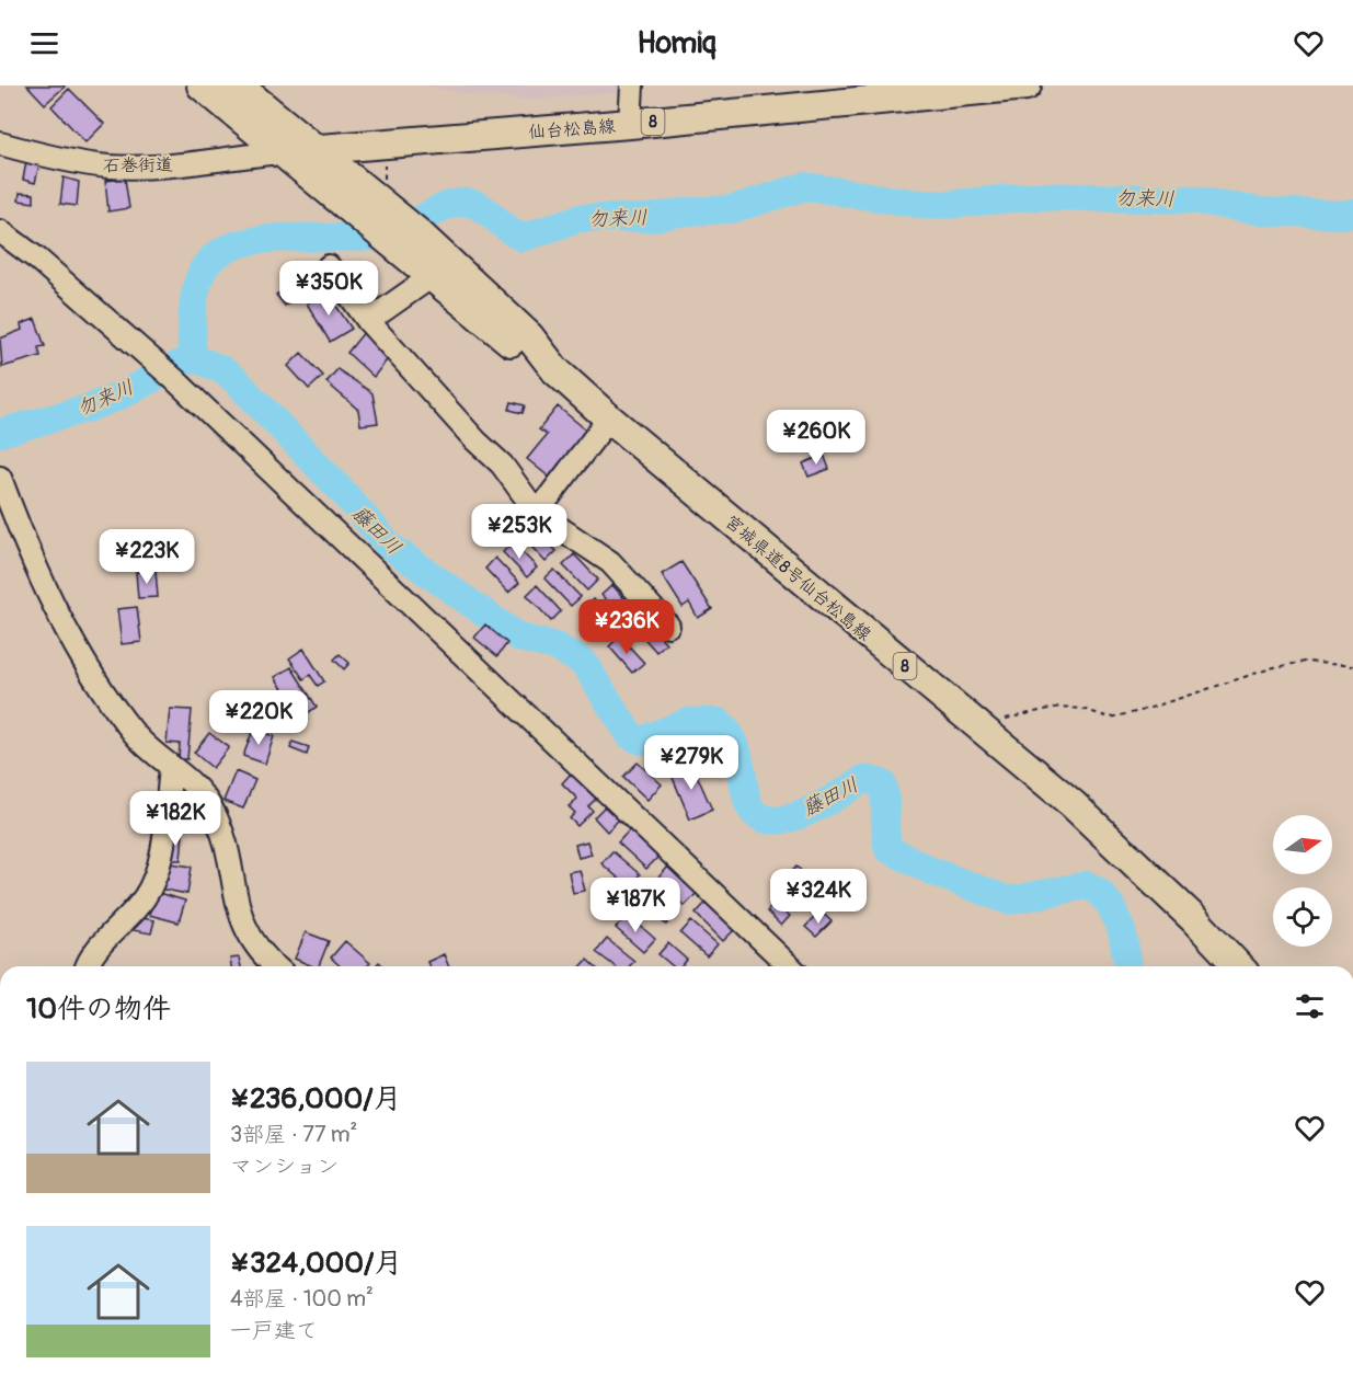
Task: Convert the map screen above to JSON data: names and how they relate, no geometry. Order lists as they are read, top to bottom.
{
  "streets": {
    "main road": ["8", "仙台松島線", "宮城県道8号仙台松島線"],
    "street": ["石巻街道"]
  },
  "crossings": [
    ["8", "仙台松島線"],
    ["8", "石巻街道"],
    ["8", "宮城県道8号仙台松島線"],
    ["仙台松島線", "石巻街道"],
    ["仙台松島線", "宮城県道8号仙台松島線"],
    ["石巻街道", "宮城県道8号仙台松島線"]
  ],
  "water": ["勿来川", "藤田川"],
  "north": "right",
  "page": {
    "header": "Homiq",
    "price": [
      "¥350K",
      "¥260K",
      "¥253K",
      "¥223K",
      "¥236K",
      "¥220K",
      "¥279K",
      "¥182K",
      "¥324K",
      "¥187K"
    ],
    "heading": "10件の物件",
    "list": [
      {
        "name": "¥236,000/月",
        "note": "3部屋 · 77 m² · マンション"
      },
      {
        "name": "¥324,000/月",
        "note": "4部屋 · 100 m² · 一戸建て"
      }
    ]
  }
}
